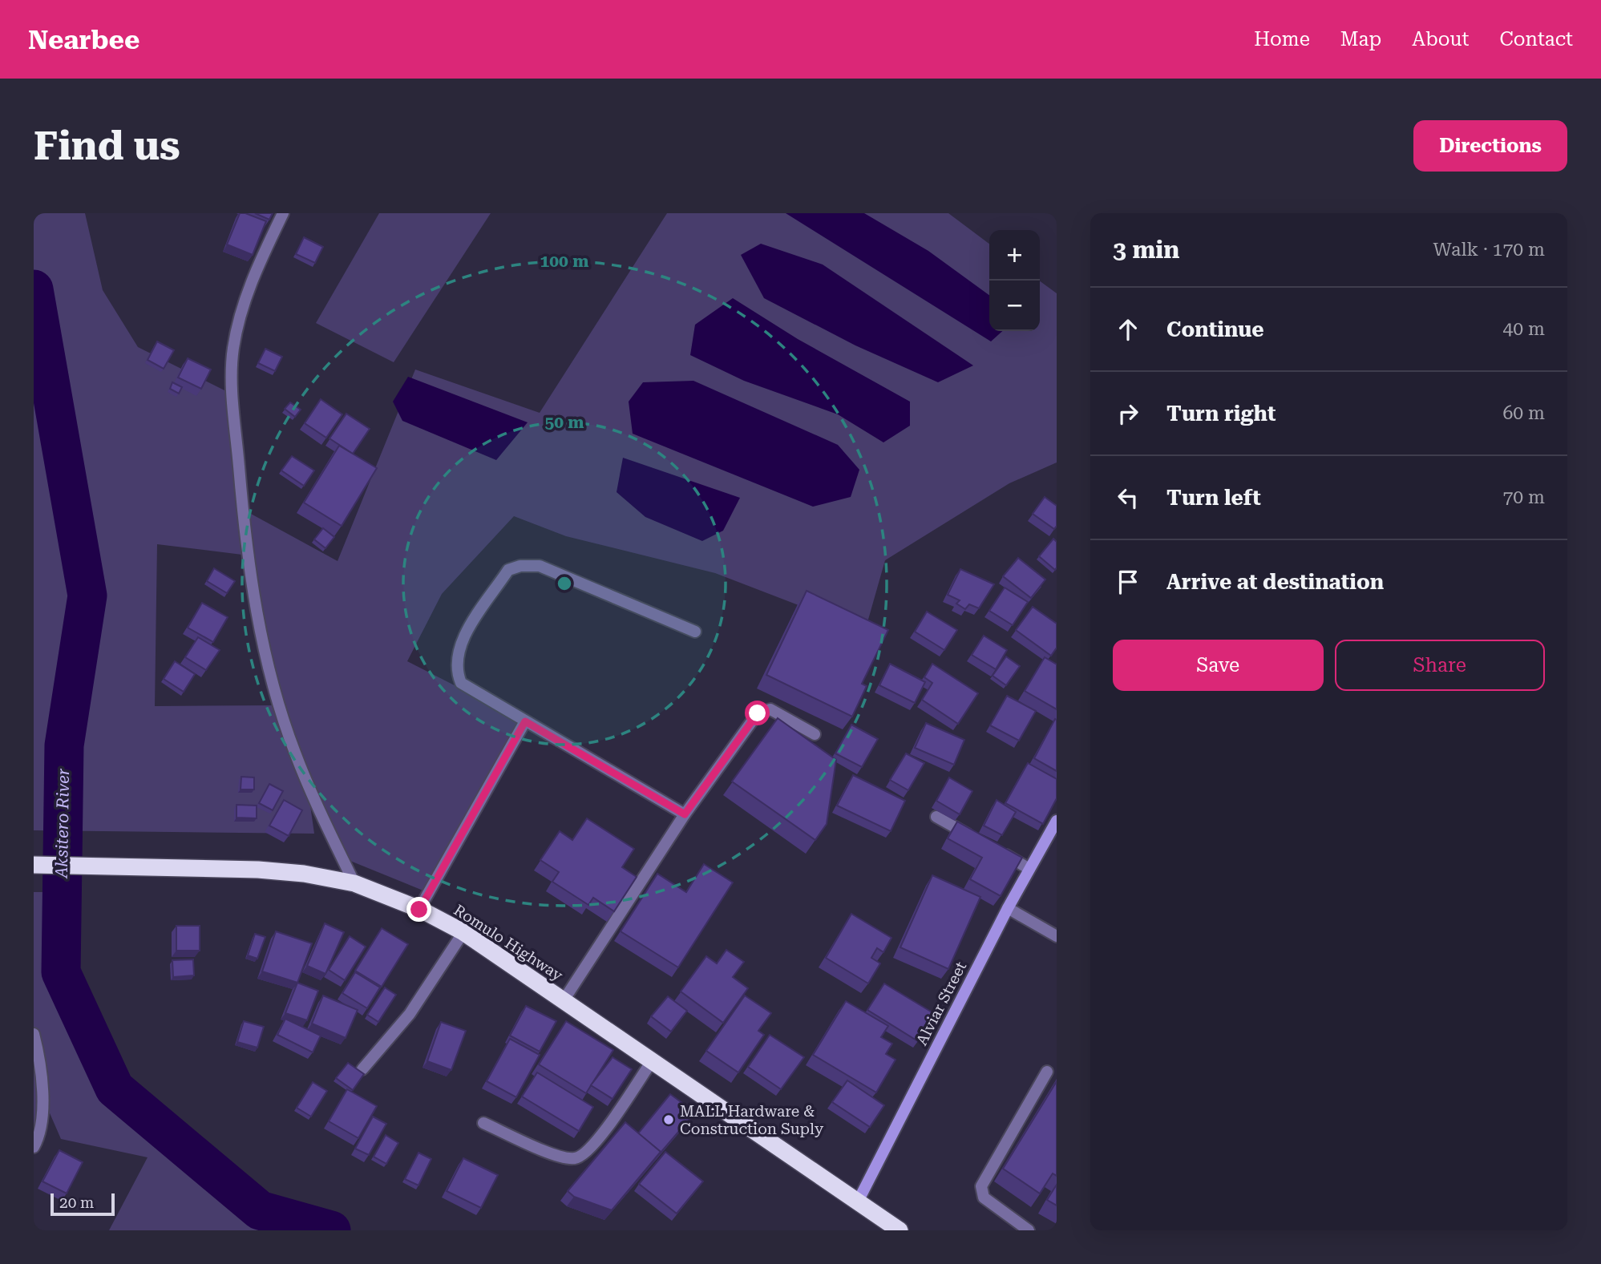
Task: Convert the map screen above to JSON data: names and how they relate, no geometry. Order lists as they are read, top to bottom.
{
  "streets": {
    "highway": ["Romulo Highway"],
    "street": ["Alviar Street"]
  },
  "crossings": [
    ["Romulo Highway", "Alviar Street"]
  ],
  "water": ["Aksitero River"],
  "places": ["MALL Hardware & Construction Suply"],
  "scale_bar": "20 m",
  "page": {
    "header": "Nearbee",
    "nav": [
      "Home",
      "Map",
      "About",
      "Contact"
    ],
    "buttons": [
      "Directions",
      ["Save", "Share"]
    ],
    "title": "Find us",
    "heading": ["3 min", "Walk · 170 m"],
    "map_buttons": ["+", "−"],
    "list": [
      ["Continue", "40 m"],
      ["Turn right", "60 m"],
      ["Turn left", "70 m"],
      "Arrive at destination"
    ],
    "scale": "20 m"
  },
  "rings": ["100 m", "50 m"]
}
